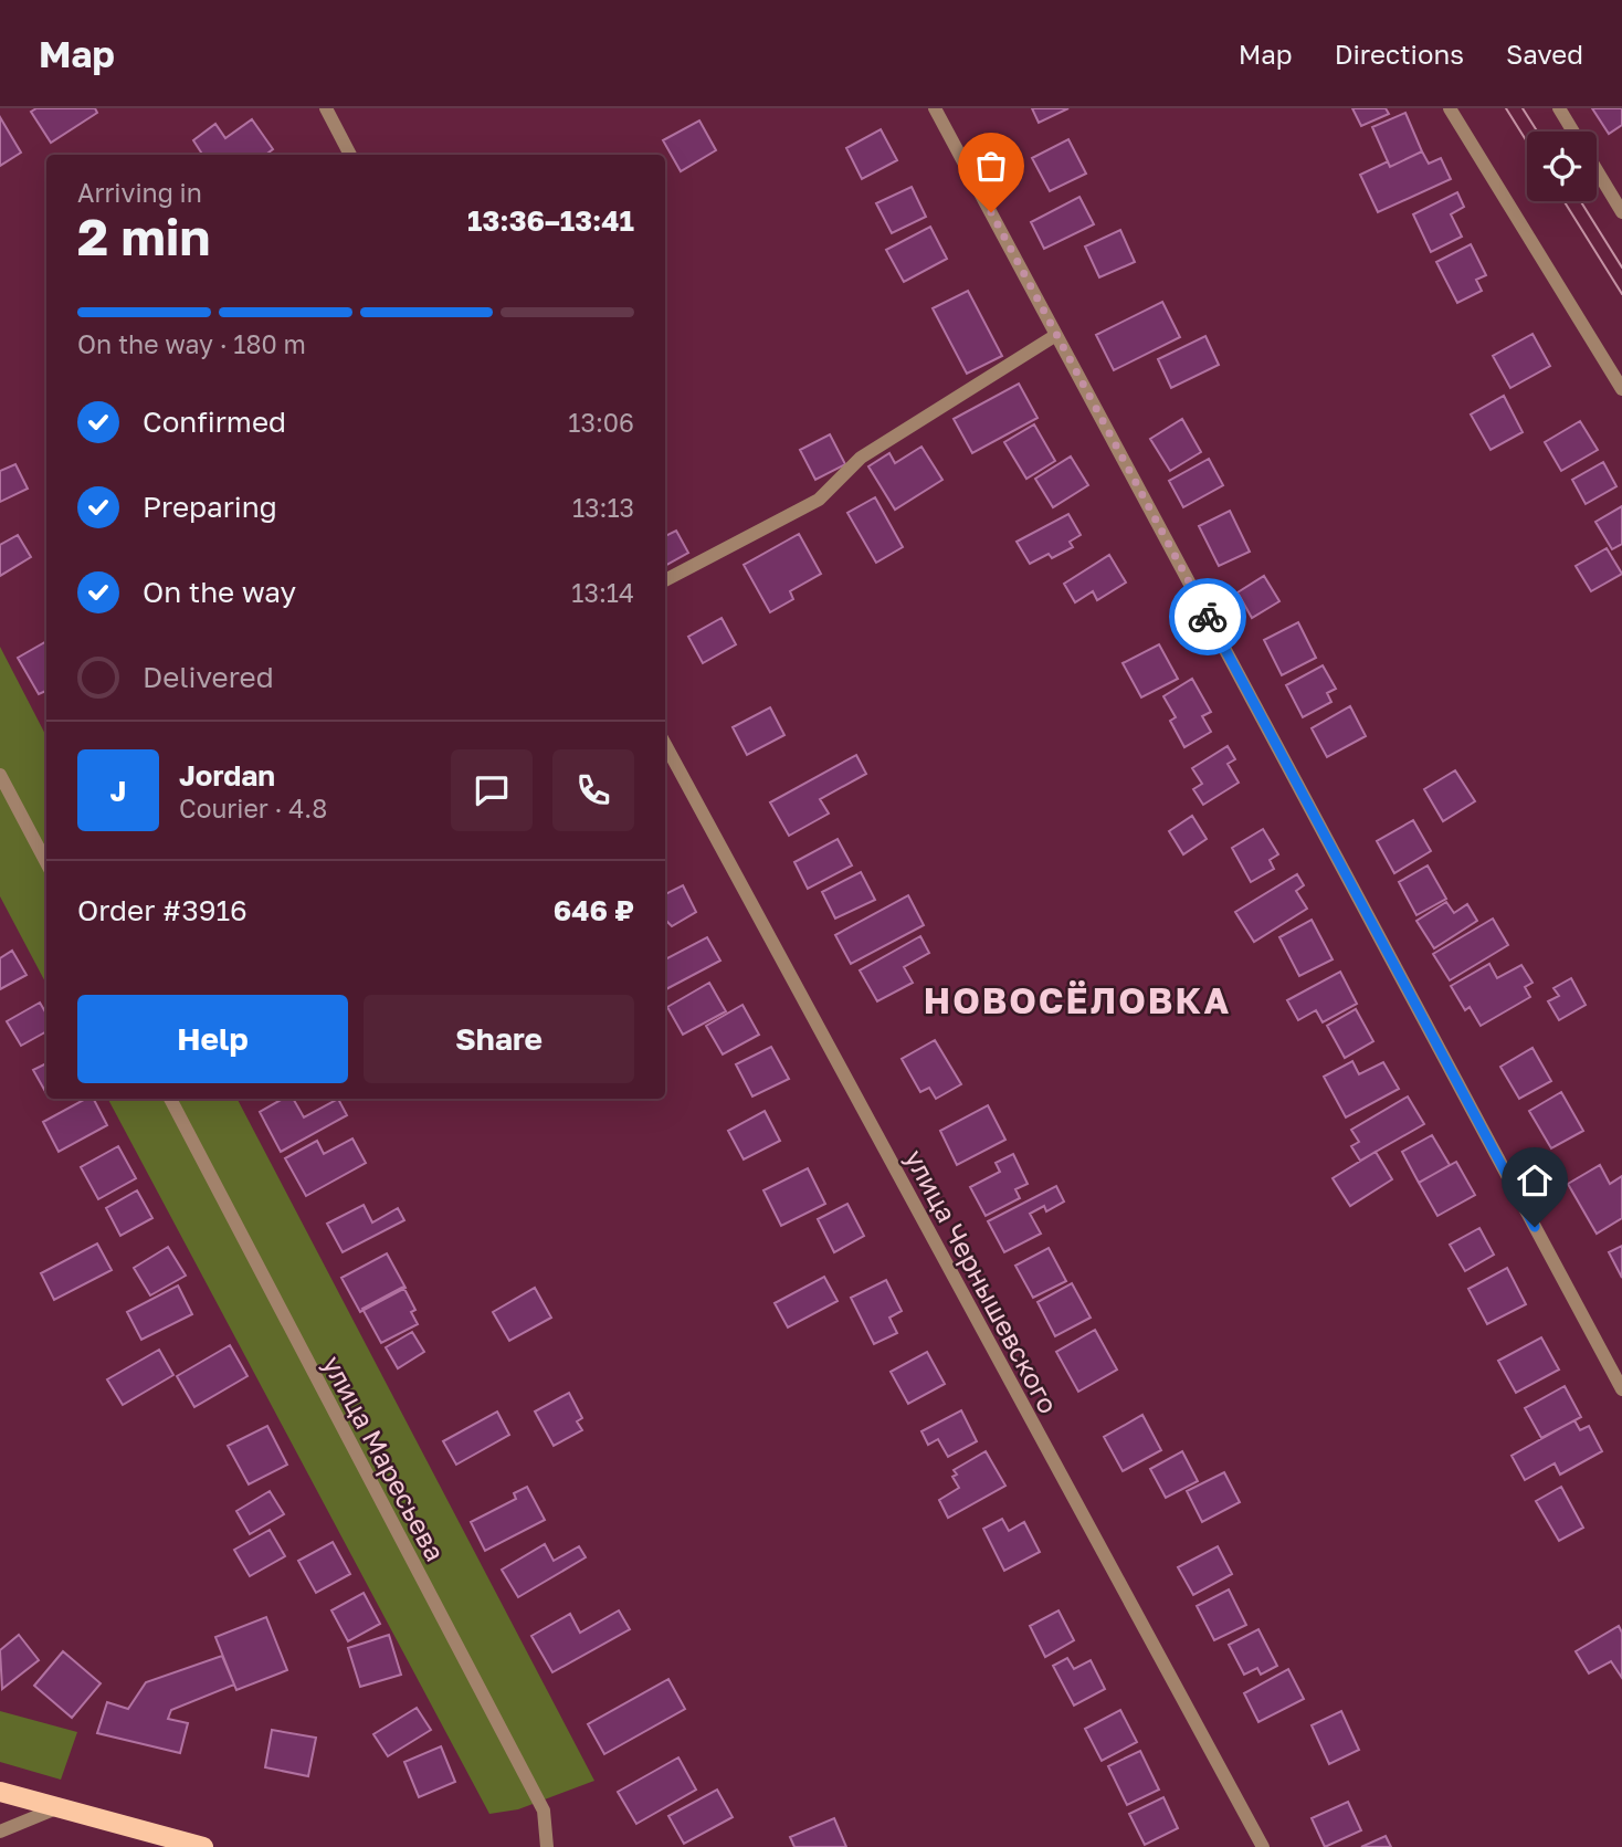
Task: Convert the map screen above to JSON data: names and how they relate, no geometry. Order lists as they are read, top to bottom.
{
  "streets": {
    "street": ["улица Чернышевского", "улица Маресьева"]
  },
  "districts": ["НОВОСЁЛОВКА"],
  "page": {
    "header": "Map",
    "nav": ["Map", "Directions", "Saved"],
    "heading": ["2 min", "Arriving in", "13:36–13:41"],
    "panel": [
      "Jordan",
      "Courier · 4.8",
      "Order #3916",
      "646 ₽"
    ],
    "bar": "On the way · 180 m",
    "list": [
      ["Confirmed", "13:06"],
      ["Preparing", "13:13"],
      ["On the way", "13:14"],
      "Delivered"
    ],
    "round": "J",
    "buttons": ["Help", "Share"]
  }
}
